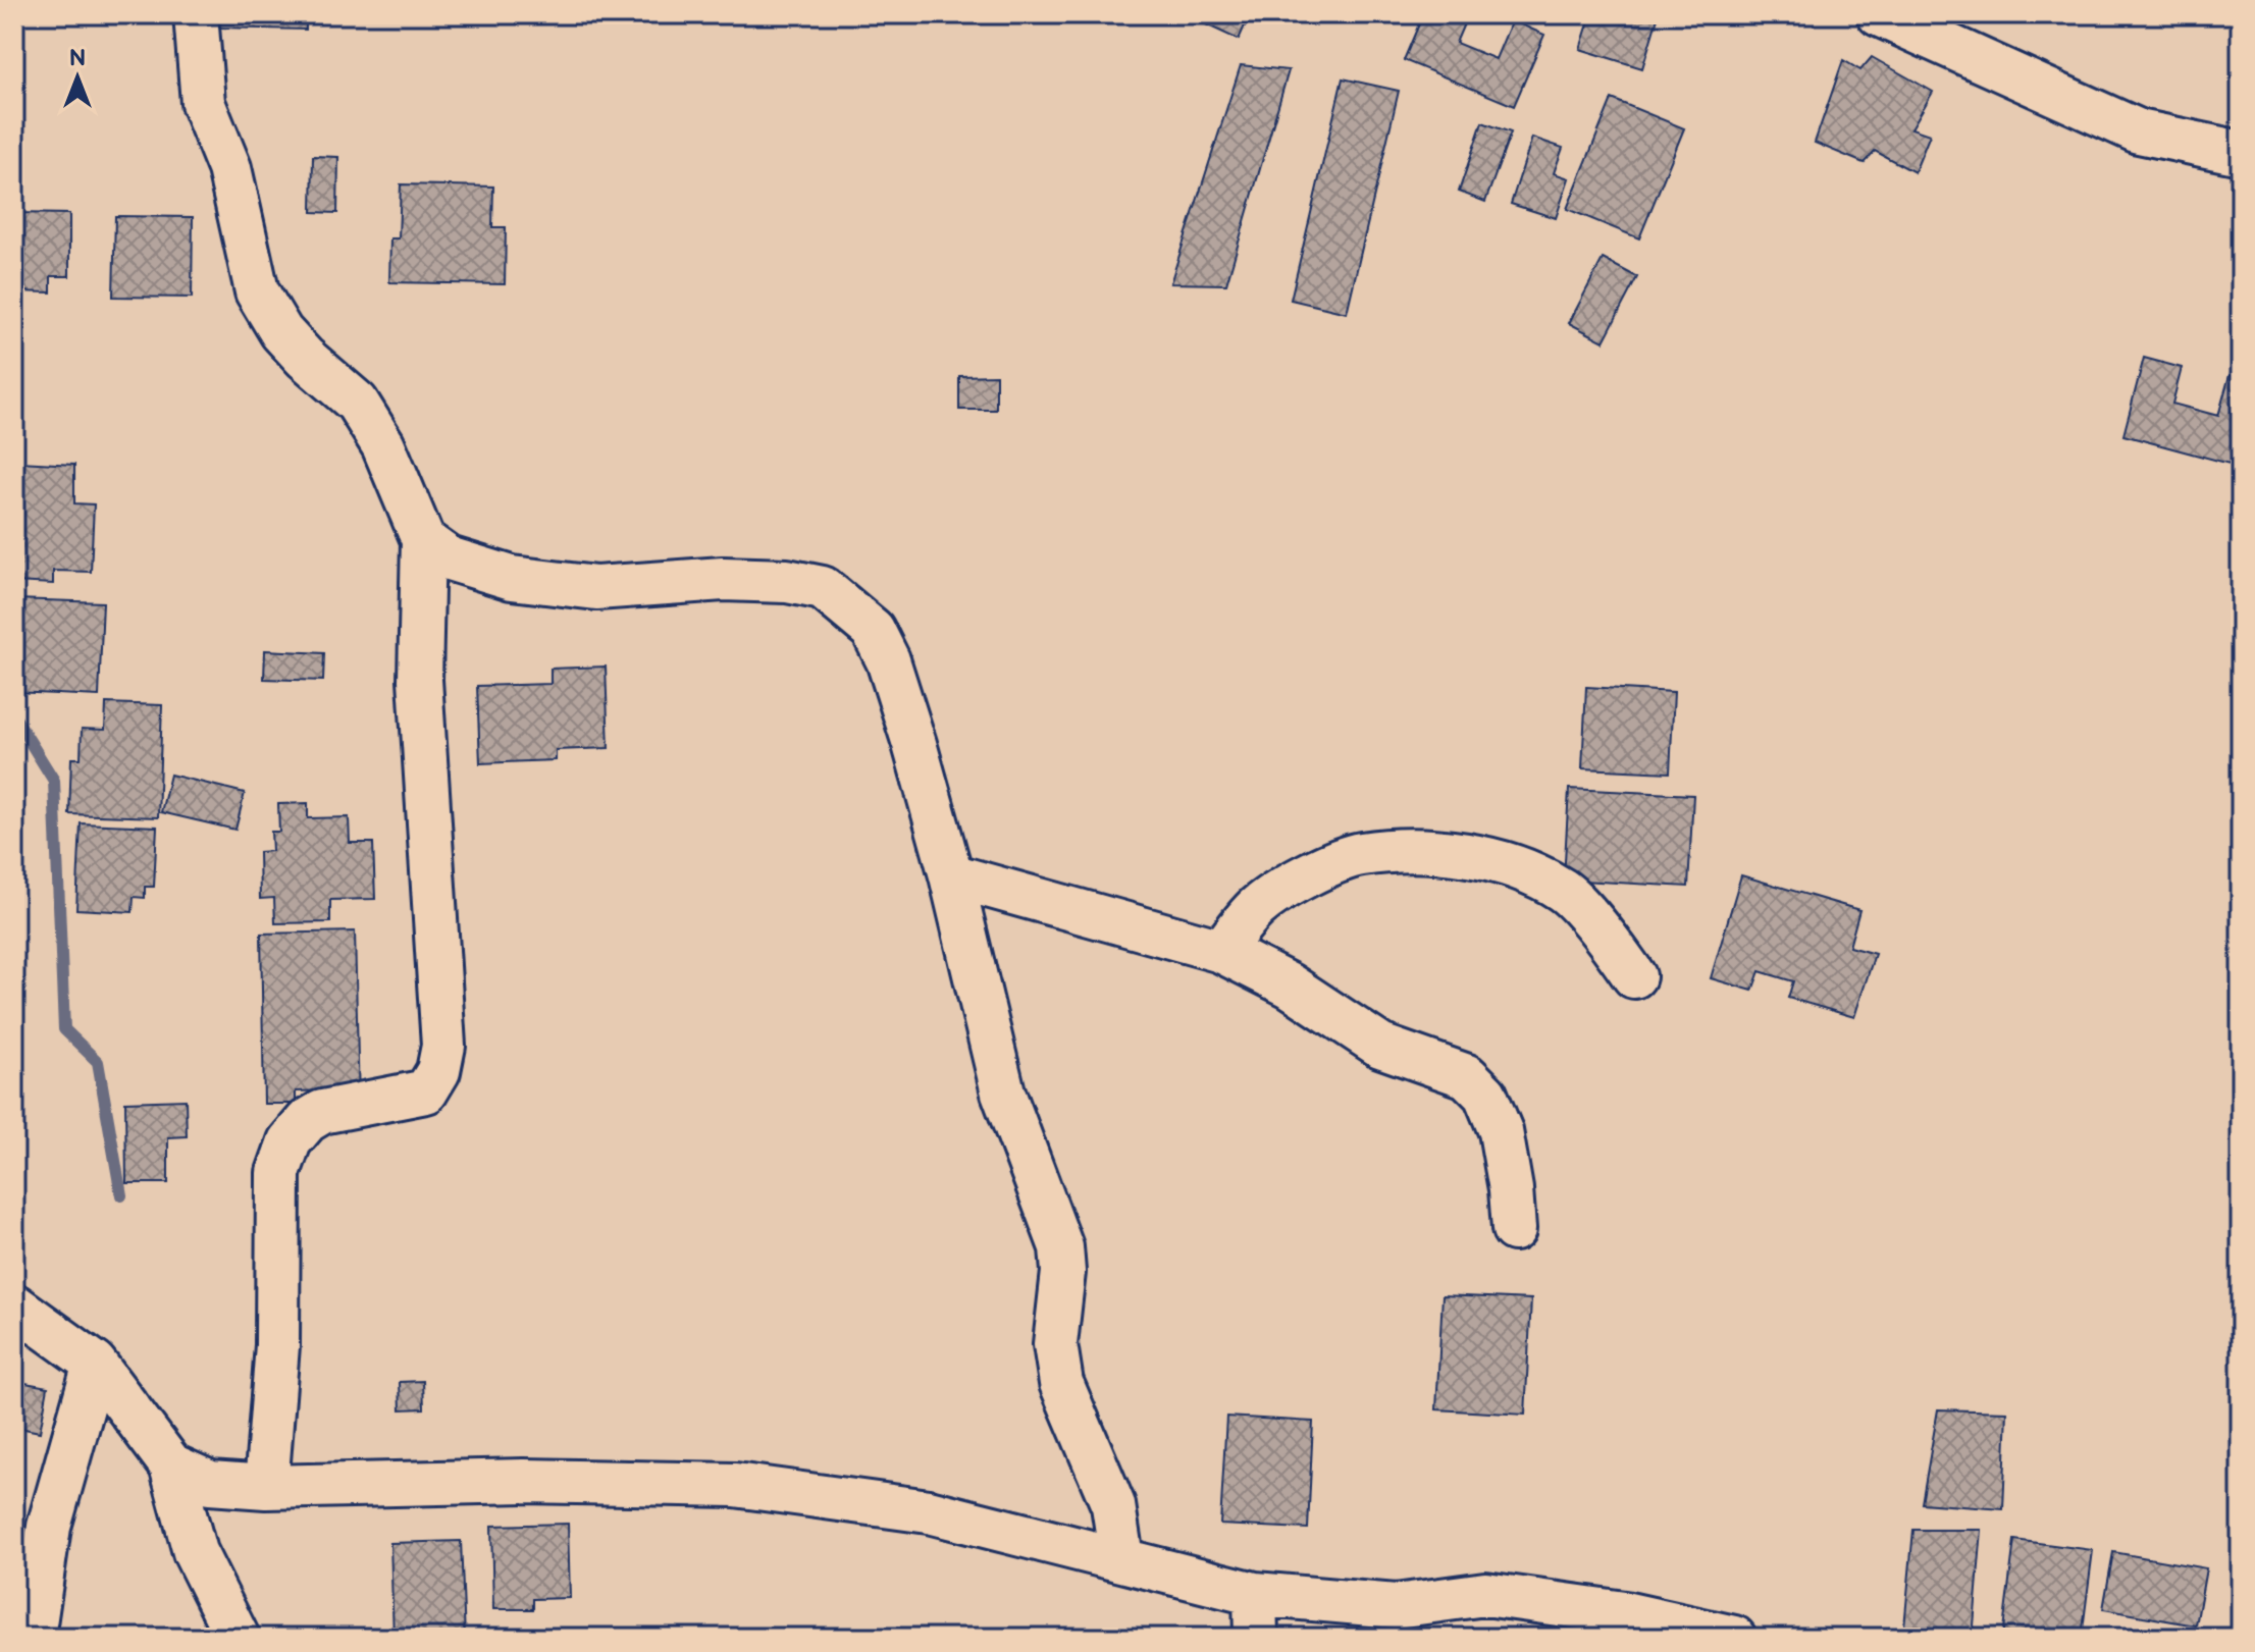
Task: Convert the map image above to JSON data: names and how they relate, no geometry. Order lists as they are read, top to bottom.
{
  "north": "top"
}
